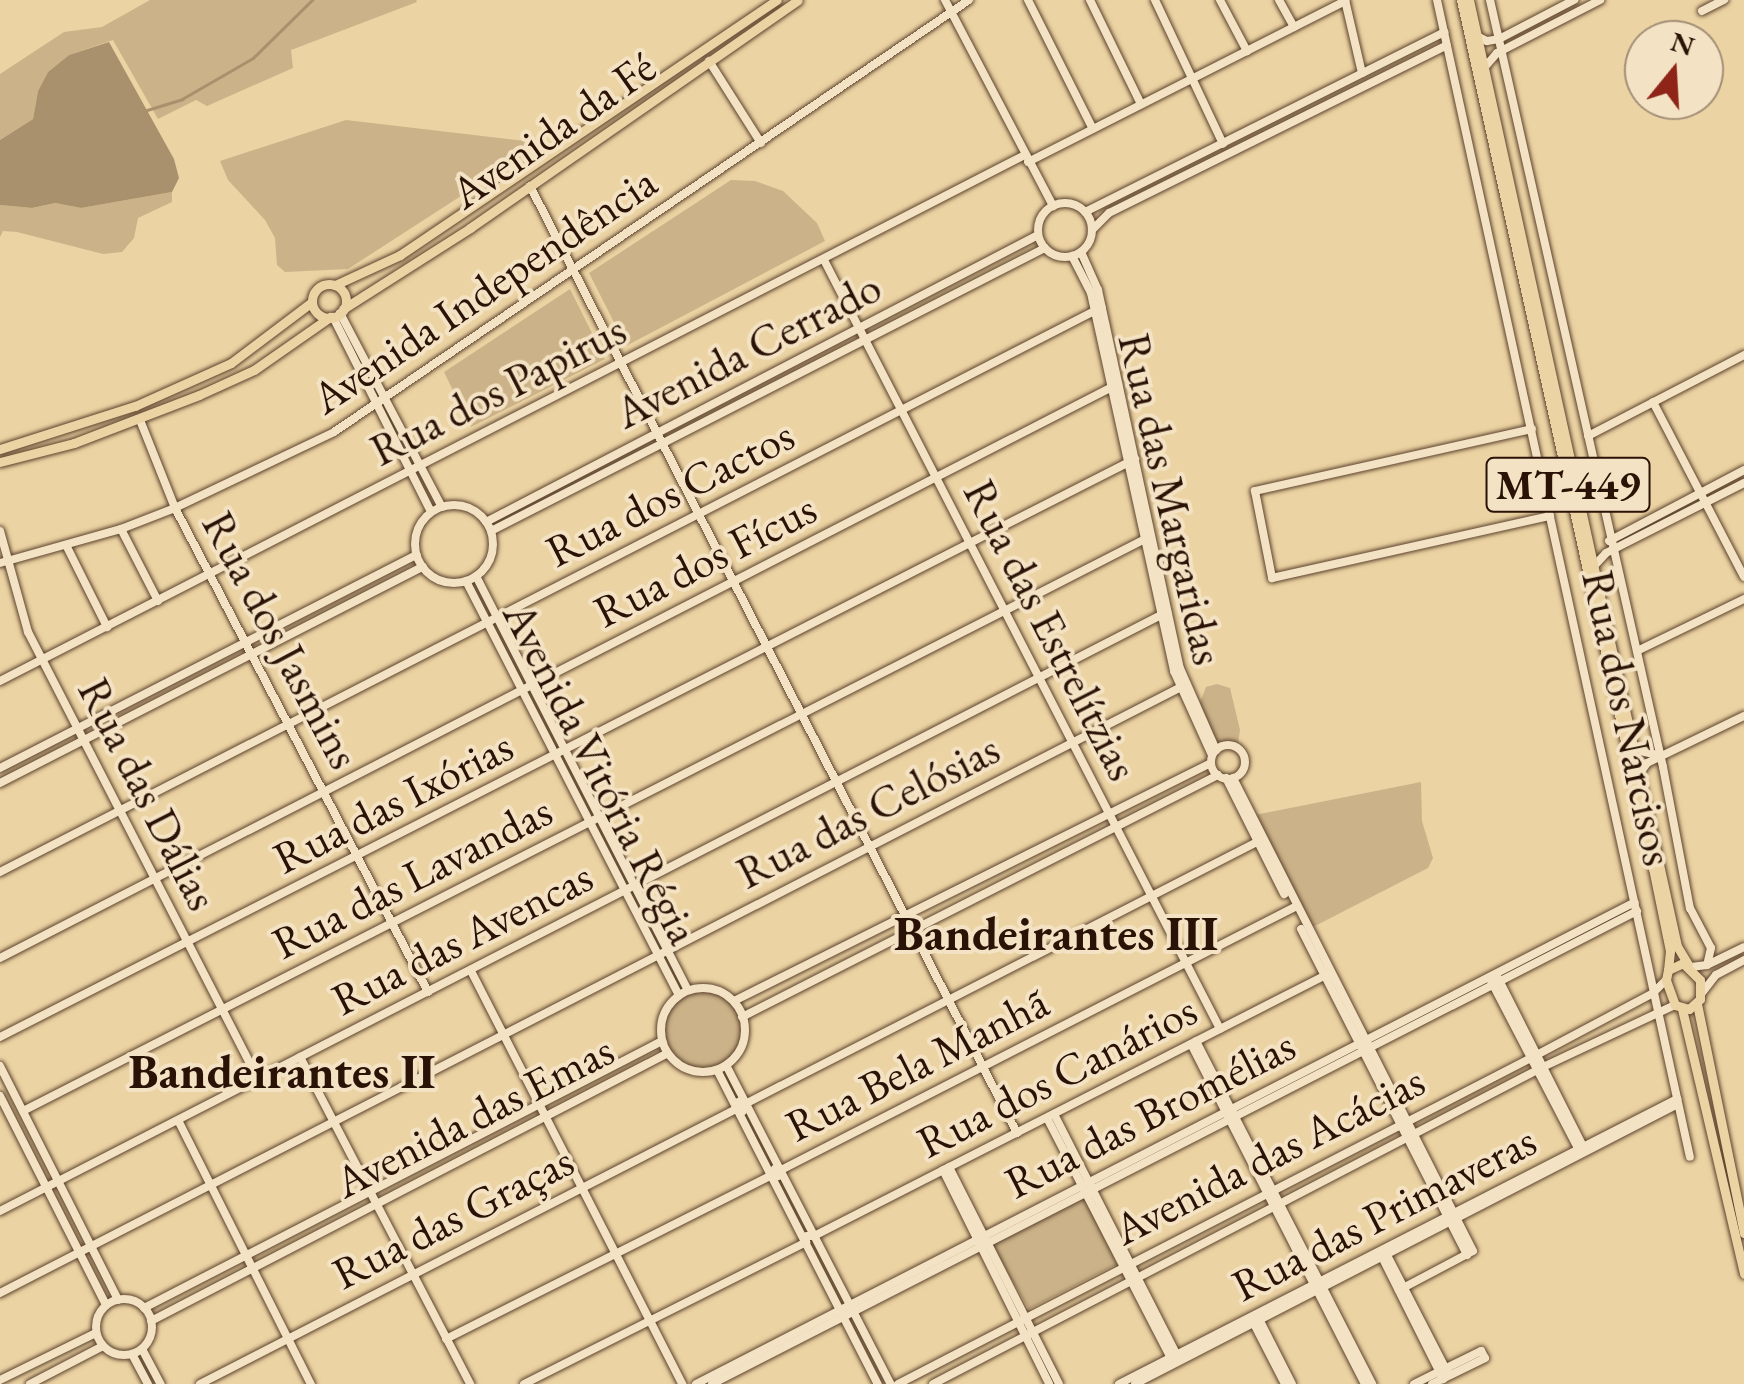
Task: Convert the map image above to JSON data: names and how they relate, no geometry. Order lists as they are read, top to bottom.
{
  "streets": {
    "main road": ["Avenida da Fé", "MT-449"],
    "street": [
      "Avenida Independência",
      "Avenida Cerrado",
      "Rua dos Papirus",
      "Rua dos Cactos",
      "Rua das Margaridas",
      "Rua dos Fícus",
      "Rua das Estrelítzias",
      "Rua dos Jasmins",
      "Rua dos Narcisos",
      "Avenida Vitória Régia",
      "Rua das Dálias",
      "Rua das Ixórias",
      "Rua das Celósias",
      "Rua das Lavandas",
      "Rua das Avencas",
      "Rua Bela Manhã",
      "Rua dos Canários",
      "Rua das Bromélias",
      "Avenida das Emas",
      "Avenida das Acácias",
      "Rua das Primaveras",
      "Rua das Graças"
    ]
  },
  "crossings": [
    ["Avenida da Fé", "Rua dos Jasmins"],
    ["Avenida Independência", "Rua dos Jasmins"],
    ["Avenida Independência", "Rua das Dálias"],
    ["Avenida Cerrado", "Rua das Margaridas"],
    ["Avenida Cerrado", "Rua das Estrelítzias"],
    ["Avenida Cerrado", "Avenida Vitória Régia"],
    ["Rua dos Papirus", "Rua das Estrelítzias"],
    ["Rua dos Papirus", "Rua dos Jasmins"],
    ["Rua dos Papirus", "Rua das Dálias"],
    ["MT-449", "Avenida das Acácias"],
    ["Rua dos Cactos", "Rua das Margaridas"],
    ["Rua dos Cactos", "Rua das Estrelítzias"],
    ["Rua dos Cactos", "Rua dos Jasmins"],
    ["Rua dos Cactos", "Avenida Vitória Régia"],
    ["Rua dos Cactos", "Rua das Dálias"],
    ["Rua das Margaridas", "Rua dos Fícus"],
    ["Rua das Margaridas", "Rua das Ixórias"],
    ["Rua das Margaridas", "Rua das Celósias"],
    ["Rua das Margaridas", "Rua das Lavandas"],
    ["Rua das Margaridas", "Rua das Avencas"],
    ["Rua dos Fícus", "Rua das Estrelítzias"],
    ["Rua dos Fícus", "Rua dos Jasmins"],
    ["Rua dos Fícus", "Avenida Vitória Régia"],
    ["Rua dos Fícus", "Rua das Dálias"],
    ["Rua das Estrelítzias", "Rua das Ixórias"],
    ["Rua das Estrelítzias", "Rua das Celósias"],
    ["Rua das Estrelítzias", "Rua das Lavandas"],
    ["Rua das Estrelítzias", "Rua das Avencas"],
    ["Rua das Estrelítzias", "Rua Bela Manhã"],
    ["Rua das Estrelítzias", "Rua dos Canários"],
    ["Rua dos Jasmins", "Rua das Ixórias"],
    ["Rua dos Jasmins", "Rua das Lavandas"],
    ["Rua dos Jasmins", "Rua das Avencas"],
    ["Rua dos Narcisos", "Rua das Bromélias"],
    ["Rua dos Narcisos", "Avenida das Acácias"],
    ["Rua dos Narcisos", "Rua das Primaveras"],
    ["Avenida Vitória Régia", "Rua das Ixórias"],
    ["Avenida Vitória Régia", "Rua das Celósias"],
    ["Avenida Vitória Régia", "Rua das Lavandas"],
    ["Avenida Vitória Régia", "Rua das Avencas"],
    ["Avenida Vitória Régia", "Avenida das Emas"],
    ["Rua das Dálias", "Rua das Ixórias"],
    ["Rua das Dálias", "Rua das Lavandas"],
    ["Rua das Dálias", "Rua das Avencas"]
  ],
  "districts": ["Bandeirantes III", "Bandeirantes II"],
  "north": "top"
}
